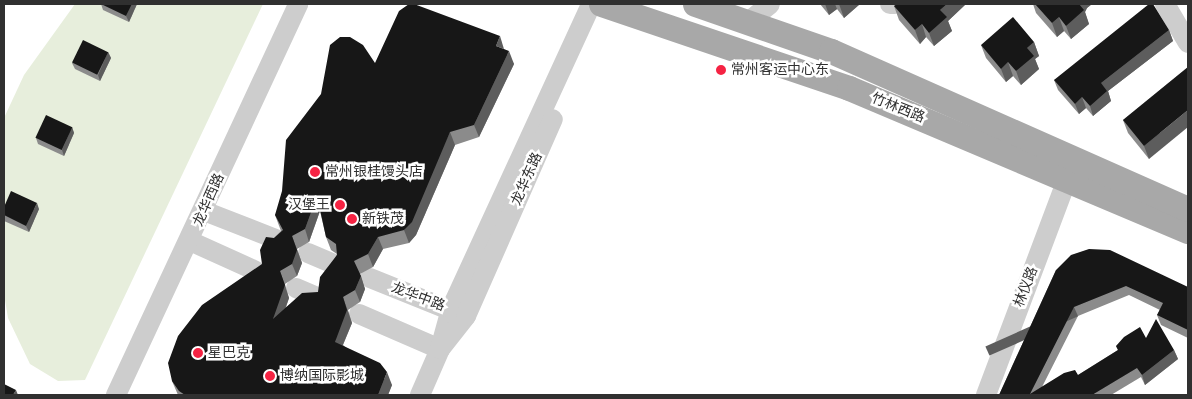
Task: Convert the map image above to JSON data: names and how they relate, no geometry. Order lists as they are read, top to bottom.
{
  "streets": {
    "main road": ["竹林西路"],
    "street": [
      "龙华东路",
      "龙华西路",
      "林仪路",
      "龙华中路"
    ]
  },
  "crossings": [
    ["竹林西路", "龙华东路"],
    ["竹林西路", "林仪路"],
    ["龙华东路", "龙华中路"]
  ],
  "places": [
    "常州客运中心东",
    "常州银桂馒头店",
    "汉堡王",
    "新铁茂",
    "星巴克",
    "博纳国际影城"
  ]
}
